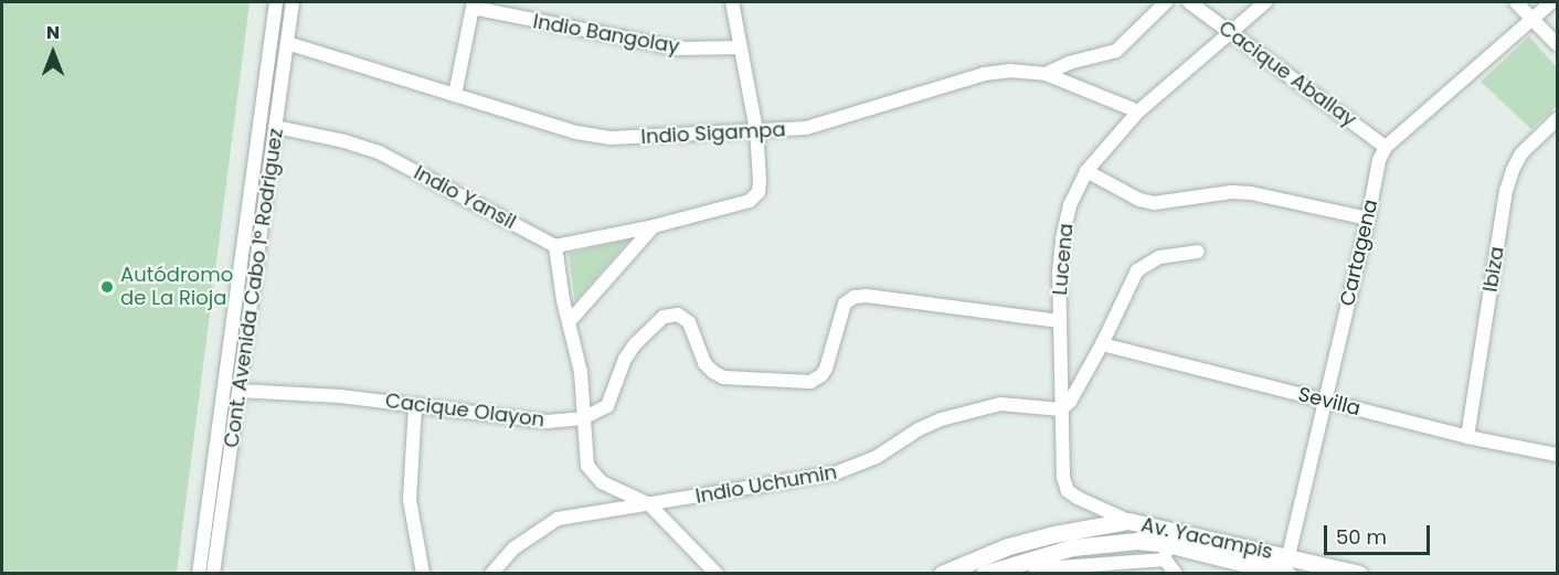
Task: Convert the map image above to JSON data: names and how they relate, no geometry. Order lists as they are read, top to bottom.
{
  "streets": {
    "street": [
      "Indio Bangolay",
      "Cacique Aballay",
      "Indio Sigampa",
      "Indio Yansil",
      "Cartagena",
      "Lucena",
      "Ibiza",
      "Cont. Avenida Cabo 1° Rodriguez",
      "Sevilla",
      "Cacique Olayon",
      "Indio Uchumin",
      "Av. Yacampis"
    ]
  },
  "crossings": [
    ["Cacique Aballay", "Cartagena"],
    ["Cacique Aballay", "Lucena"],
    ["Indio Sigampa", "Lucena"],
    ["Indio Sigampa", "Cont. Avenida Cabo 1° Rodriguez"],
    ["Indio Yansil", "Cont. Avenida Cabo 1° Rodriguez"],
    ["Cartagena", "Sevilla"],
    ["Cartagena", "Av. Yacampis"],
    ["Lucena", "Cacique Olayon"],
    ["Lucena", "Indio Uchumin"],
    ["Lucena", "Av. Yacampis"],
    ["Ibiza", "Sevilla"],
    ["Cont. Avenida Cabo 1° Rodriguez", "Cacique Olayon"]
  ],
  "places": ["Autódromo de La Rioja"],
  "scale_bar": "50 m",
  "north": "top"
}
